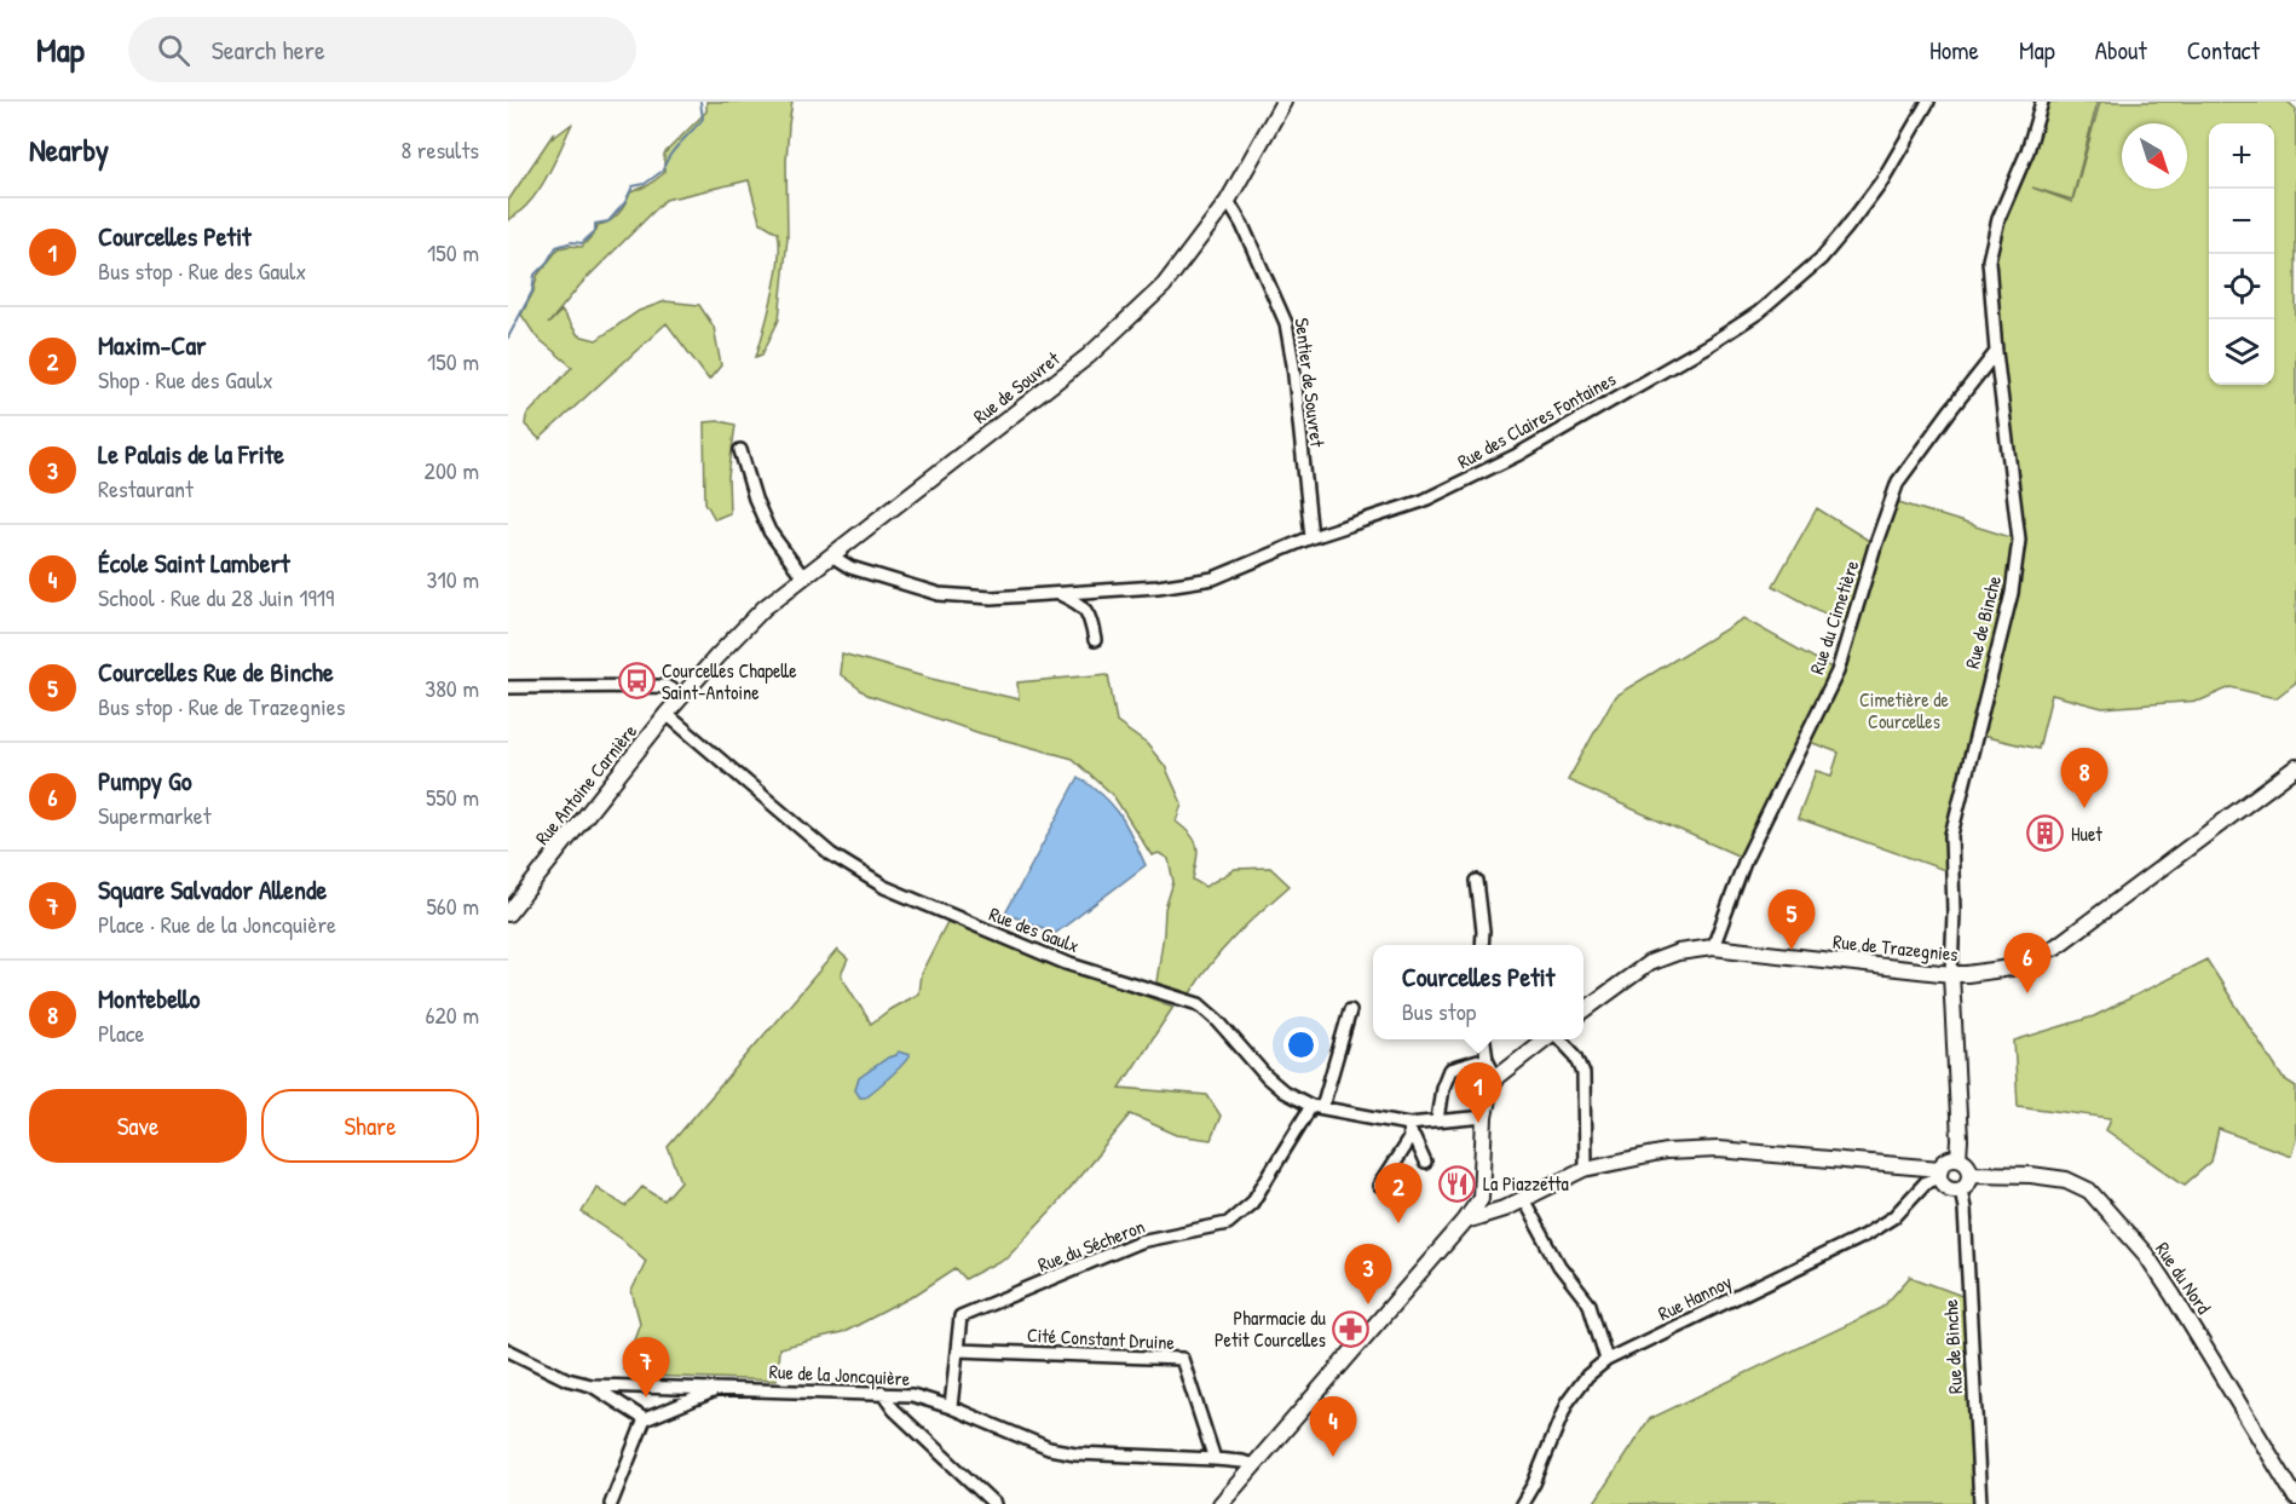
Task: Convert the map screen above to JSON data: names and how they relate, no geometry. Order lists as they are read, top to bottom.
{
  "streets": {
    "main road": [
      "Rue de Souvret",
      "Rue de Binche",
      "Rue Antoine Carnière",
      "Rue de Trazegnies",
      "Rue du Nord"
    ],
    "street": [
      "Sentier de Souvret",
      "Rue des Claires Fontaines",
      "Rue du Cimetière",
      "Rue des Gaulx",
      "Rue du Sécheron",
      "Rue Hannoy",
      "Cité Constant Druine",
      "Rue de la Joncquière"
    ]
  },
  "crossings": [
    ["Sentier de Souvret", "Rue de Souvret"],
    ["Sentier de Souvret", "Rue des Claires Fontaines"],
    ["Rue de Souvret", "Rue des Claires Fontaines"],
    ["Rue de Souvret", "Rue Antoine Carnière"],
    ["Rue de Souvret", "Rue des Gaulx"],
    ["Rue du Cimetière", "Rue de Binche"],
    ["Rue du Cimetière", "Rue de Trazegnies"],
    ["Rue de Binche", "Rue de Trazegnies"],
    ["Rue de Binche", "Rue du Nord"],
    ["Rue de Binche", "Rue Hannoy"],
    ["Rue Antoine Carnière", "Rue des Gaulx"],
    ["Rue des Gaulx", "Rue du Sécheron"],
    ["Rue du Sécheron", "Cité Constant Druine"],
    ["Rue du Sécheron", "Rue de la Joncquière"],
    ["Rue du Nord", "Rue Hannoy"],
    ["Cité Constant Druine", "Rue de la Joncquière"]
  ],
  "parks": ["Cimetière de Courcelles"],
  "places": {
    "bus stop": ["Courcelles Chapelle Saint-Antoine"],
    "building": ["Huet"],
    "restaurant": ["La Piazzetta"],
    "pharmacy": ["Pharmacie du Petit Courcelles"]
  },
  "north": "bottom right",
  "page": {
    "header": "Map",
    "search": "Search here",
    "nav": [
      "Home",
      "Map",
      "About",
      "Contact"
    ],
    "heading": ["Nearby", "8 results"],
    "map_buttons": ["+", "−"],
    "list": [
      {
        "mark": "1",
        "name": "Courcelles Petit",
        "note": "Bus stop · Rue des Gaulx",
        "value": "150 m"
      },
      {
        "mark": "2",
        "name": "Maxim-Car",
        "note": "Shop · Rue des Gaulx",
        "value": "150 m"
      },
      {
        "mark": "3",
        "name": "Le Palais de la Frite",
        "note": "Restaurant",
        "value": "200 m"
      },
      {
        "mark": "4",
        "name": "École Saint Lambert",
        "note": "School · Rue du 28 Juin 1919",
        "value": "310 m"
      },
      {
        "mark": "5",
        "name": "Courcelles Rue de Binche",
        "note": "Bus stop · Rue de Trazegnies",
        "value": "380 m"
      },
      {
        "mark": "6",
        "name": "Pumpy Go",
        "note": "Supermarket",
        "value": "550 m"
      },
      {
        "mark": "7",
        "name": "Square Salvador Allende",
        "note": "Place · Rue de la Joncquière",
        "value": "560 m"
      },
      {
        "mark": "8",
        "name": "Montebello",
        "note": "Place",
        "value": "620 m"
      }
    ],
    "pins": [
      "8",
      "5",
      "6",
      "1",
      "2",
      "3",
      "7",
      "4"
    ],
    "popup": ["Courcelles Petit", "Bus stop"],
    "buttons": ["Save", "Share"]
  }
}
